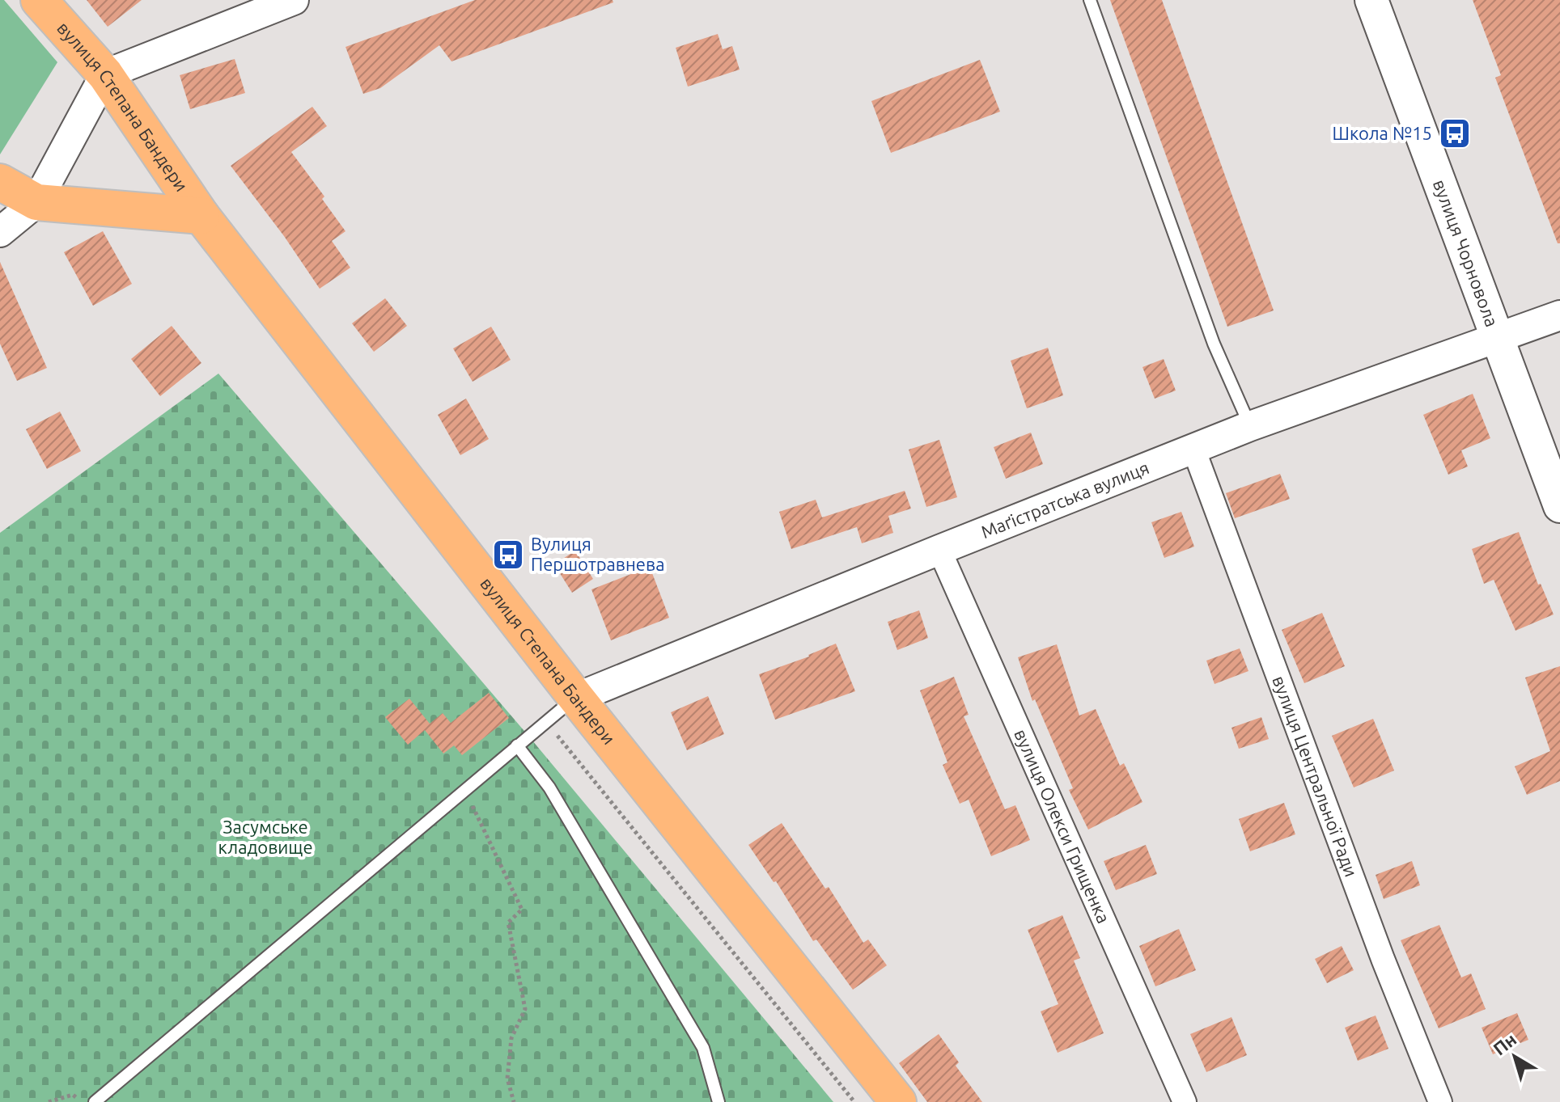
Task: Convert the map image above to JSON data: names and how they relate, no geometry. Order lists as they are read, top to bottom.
{
  "streets": {
    "main road": ["вулиця Степана Бандери", "вулиця Чорновола"],
    "street": ["Маґістратська вулиця", "вулиця Центральної Ради", "вулиця Олекси Грищенка"]
  },
  "crossings": [
    ["вулиця Степана Бандери", "Маґістратська вулиця"],
    ["вулиця Чорновола", "Маґістратська вулиця"],
    ["Маґістратська вулиця", "вулиця Центральної Ради"],
    ["Маґістратська вулиця", "вулиця Олекси Грищенка"]
  ],
  "parks": ["Засумське кладовище"],
  "places": {
    "bus stop": ["Школа №15", "Вулиця Першотравнева"]
  },
  "north": "top left"
}
